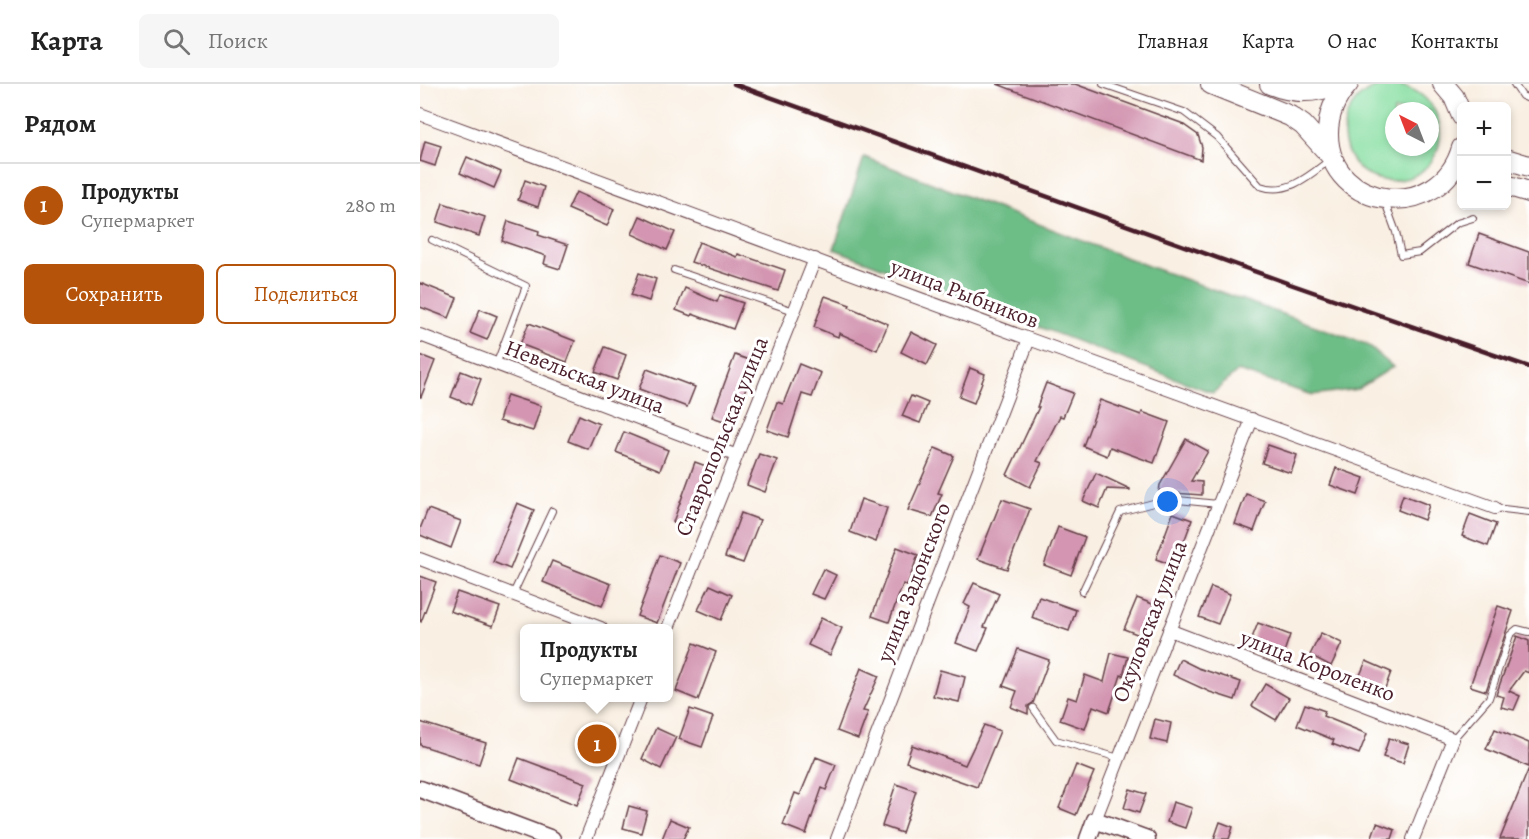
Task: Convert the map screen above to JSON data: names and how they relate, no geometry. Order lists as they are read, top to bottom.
{
  "streets": {
    "street": [
      "улица Рыбников",
      "Невельская улица",
      "Ставропольская улица",
      "улица Задонского",
      "Окуловская улица",
      "улица Короленко"
    ]
  },
  "crossings": [
    ["улица Рыбников", "Ставропольская улица"],
    ["улица Рыбников", "улица Задонского"],
    ["улица Рыбников", "Окуловская улица"],
    ["Невельская улица", "Ставропольская улица"],
    ["Окуловская улица", "улица Короленко"]
  ],
  "north": "top left",
  "page": {
    "header": "Карта",
    "search": "Поиск",
    "nav": [
      "Главная",
      "Карта",
      "О нас",
      "Контакты"
    ],
    "heading": "Рядом",
    "map_buttons": ["+", "−"],
    "list": [
      {
        "mark": "1",
        "name": "Продукты",
        "note": "Супермаркет",
        "value": "280 m"
      }
    ],
    "buttons": ["Сохранить", "Поделиться"],
    "popup": ["Продукты", "Супермаркет"],
    "pins": "1"
  }
}
